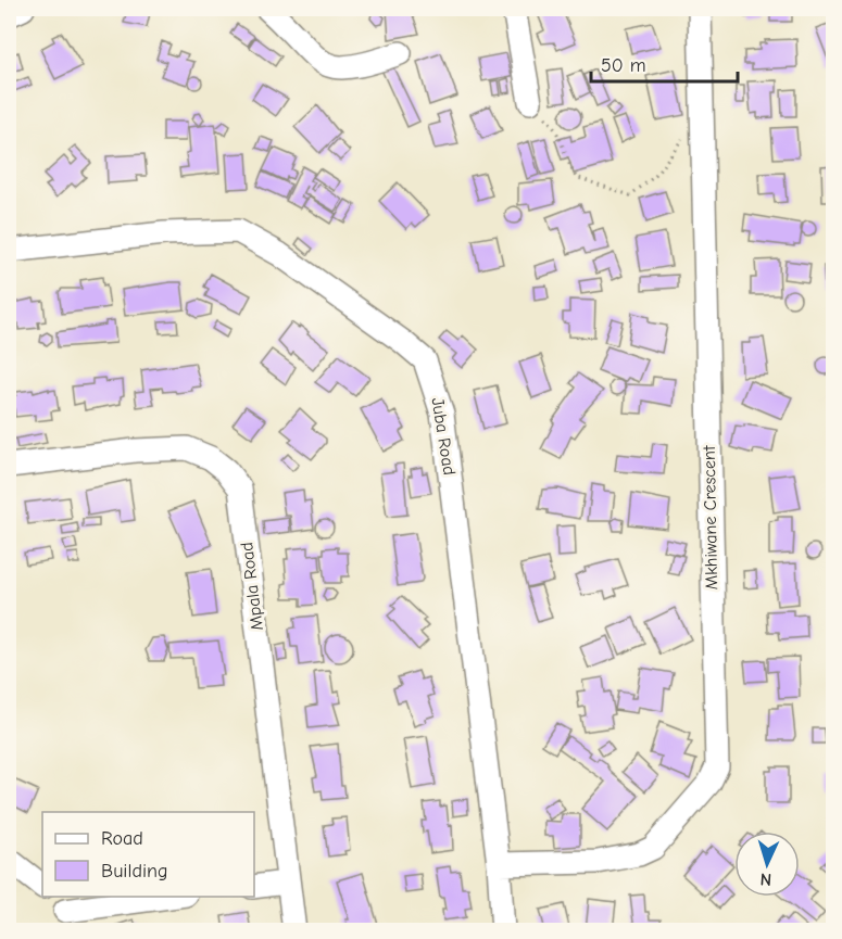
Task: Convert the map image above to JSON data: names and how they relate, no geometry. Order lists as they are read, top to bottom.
{
  "streets": {
    "street": ["Juba Road", "Mkhiwane Crescent", "Mpala Road"]
  },
  "crossings": [
    ["Juba Road", "Mkhiwane Crescent"]
  ],
  "legend": ["Road", "Building"],
  "scale_bar": "50 m",
  "north": "bottom"
}
